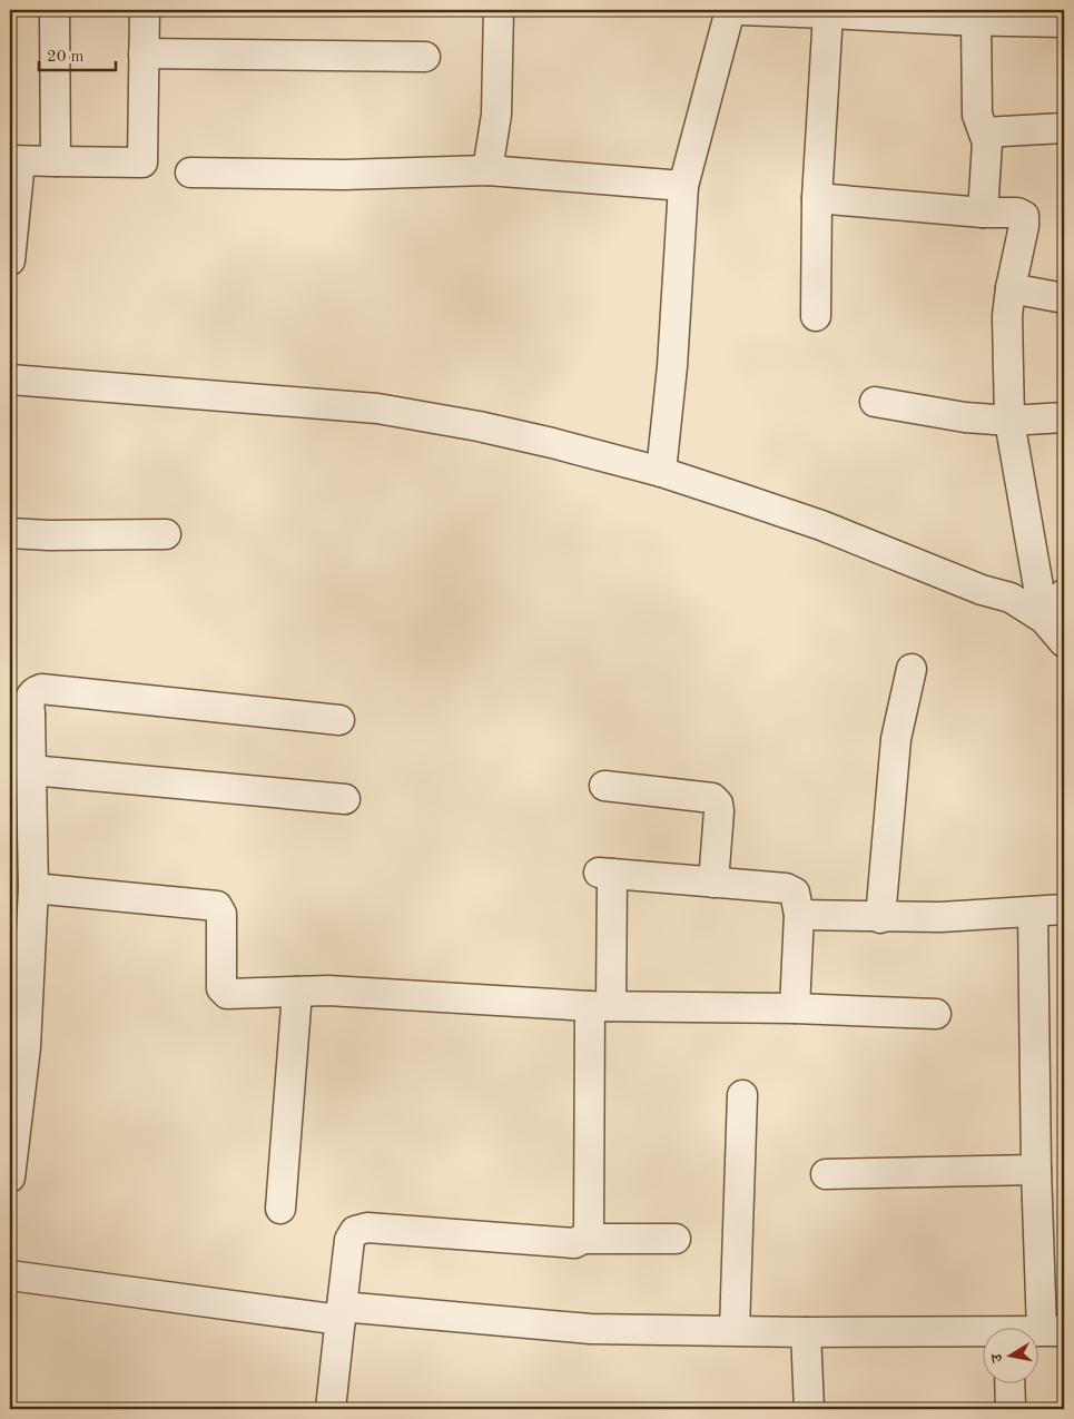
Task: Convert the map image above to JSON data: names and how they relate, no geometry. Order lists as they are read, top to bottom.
{
  "scale_bar": "20 m",
  "north": "left"
}
